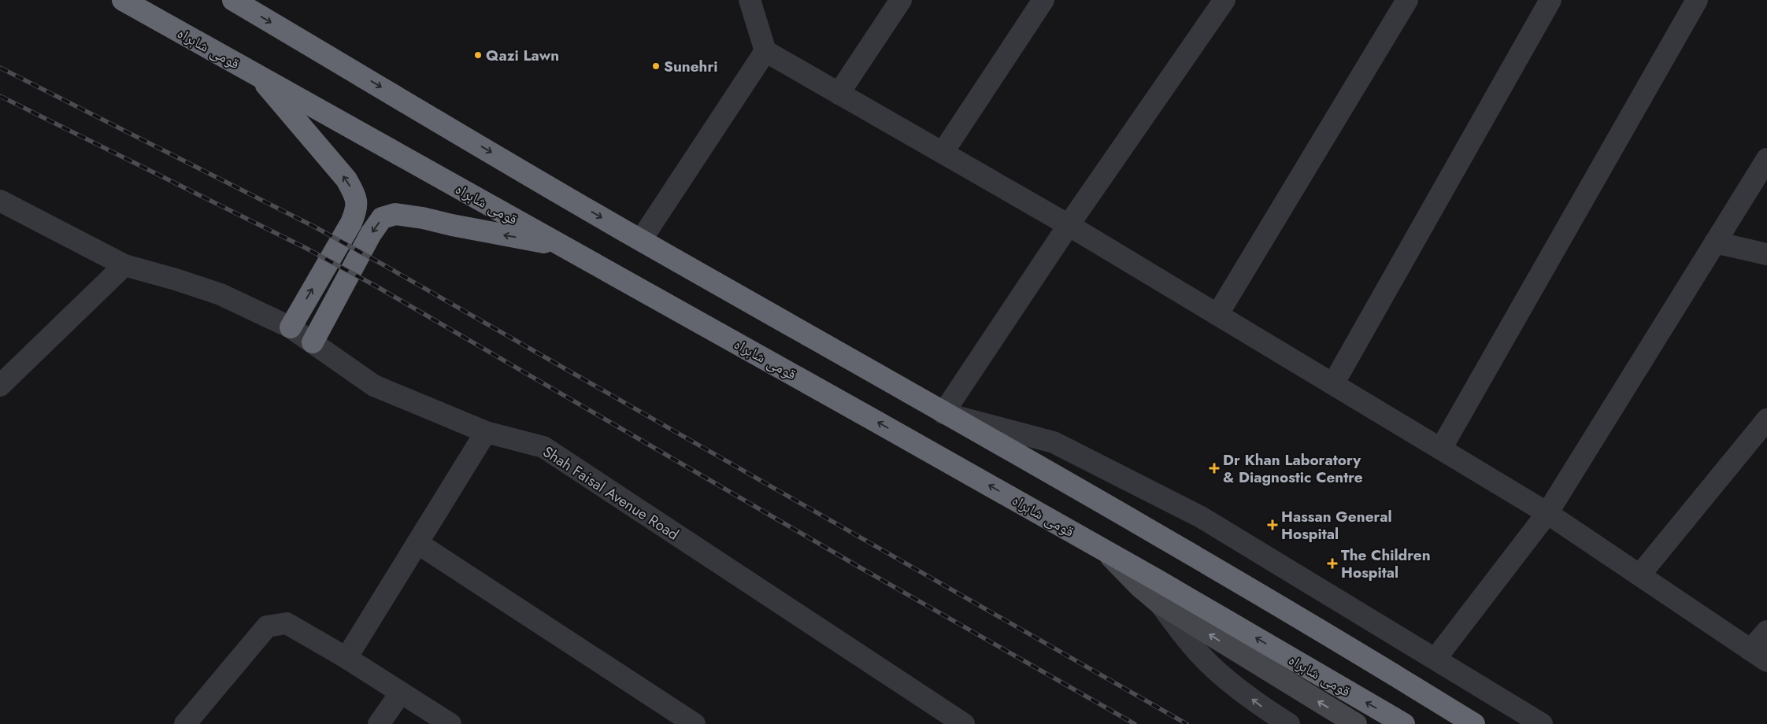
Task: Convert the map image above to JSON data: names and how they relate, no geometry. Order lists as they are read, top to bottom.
{
  "streets": {
    "highway": ["قومی شاہراہ"],
    "street": ["Shah Faisal Avenue Road"]
  },
  "places": {
    "other": ["Qazi Lawn", "Sunehri"],
    "health": ["Dr Khan Laboratory & Diagnostic Centre", "Hassan General Hospital", "The Children Hospital"]
  }
}
